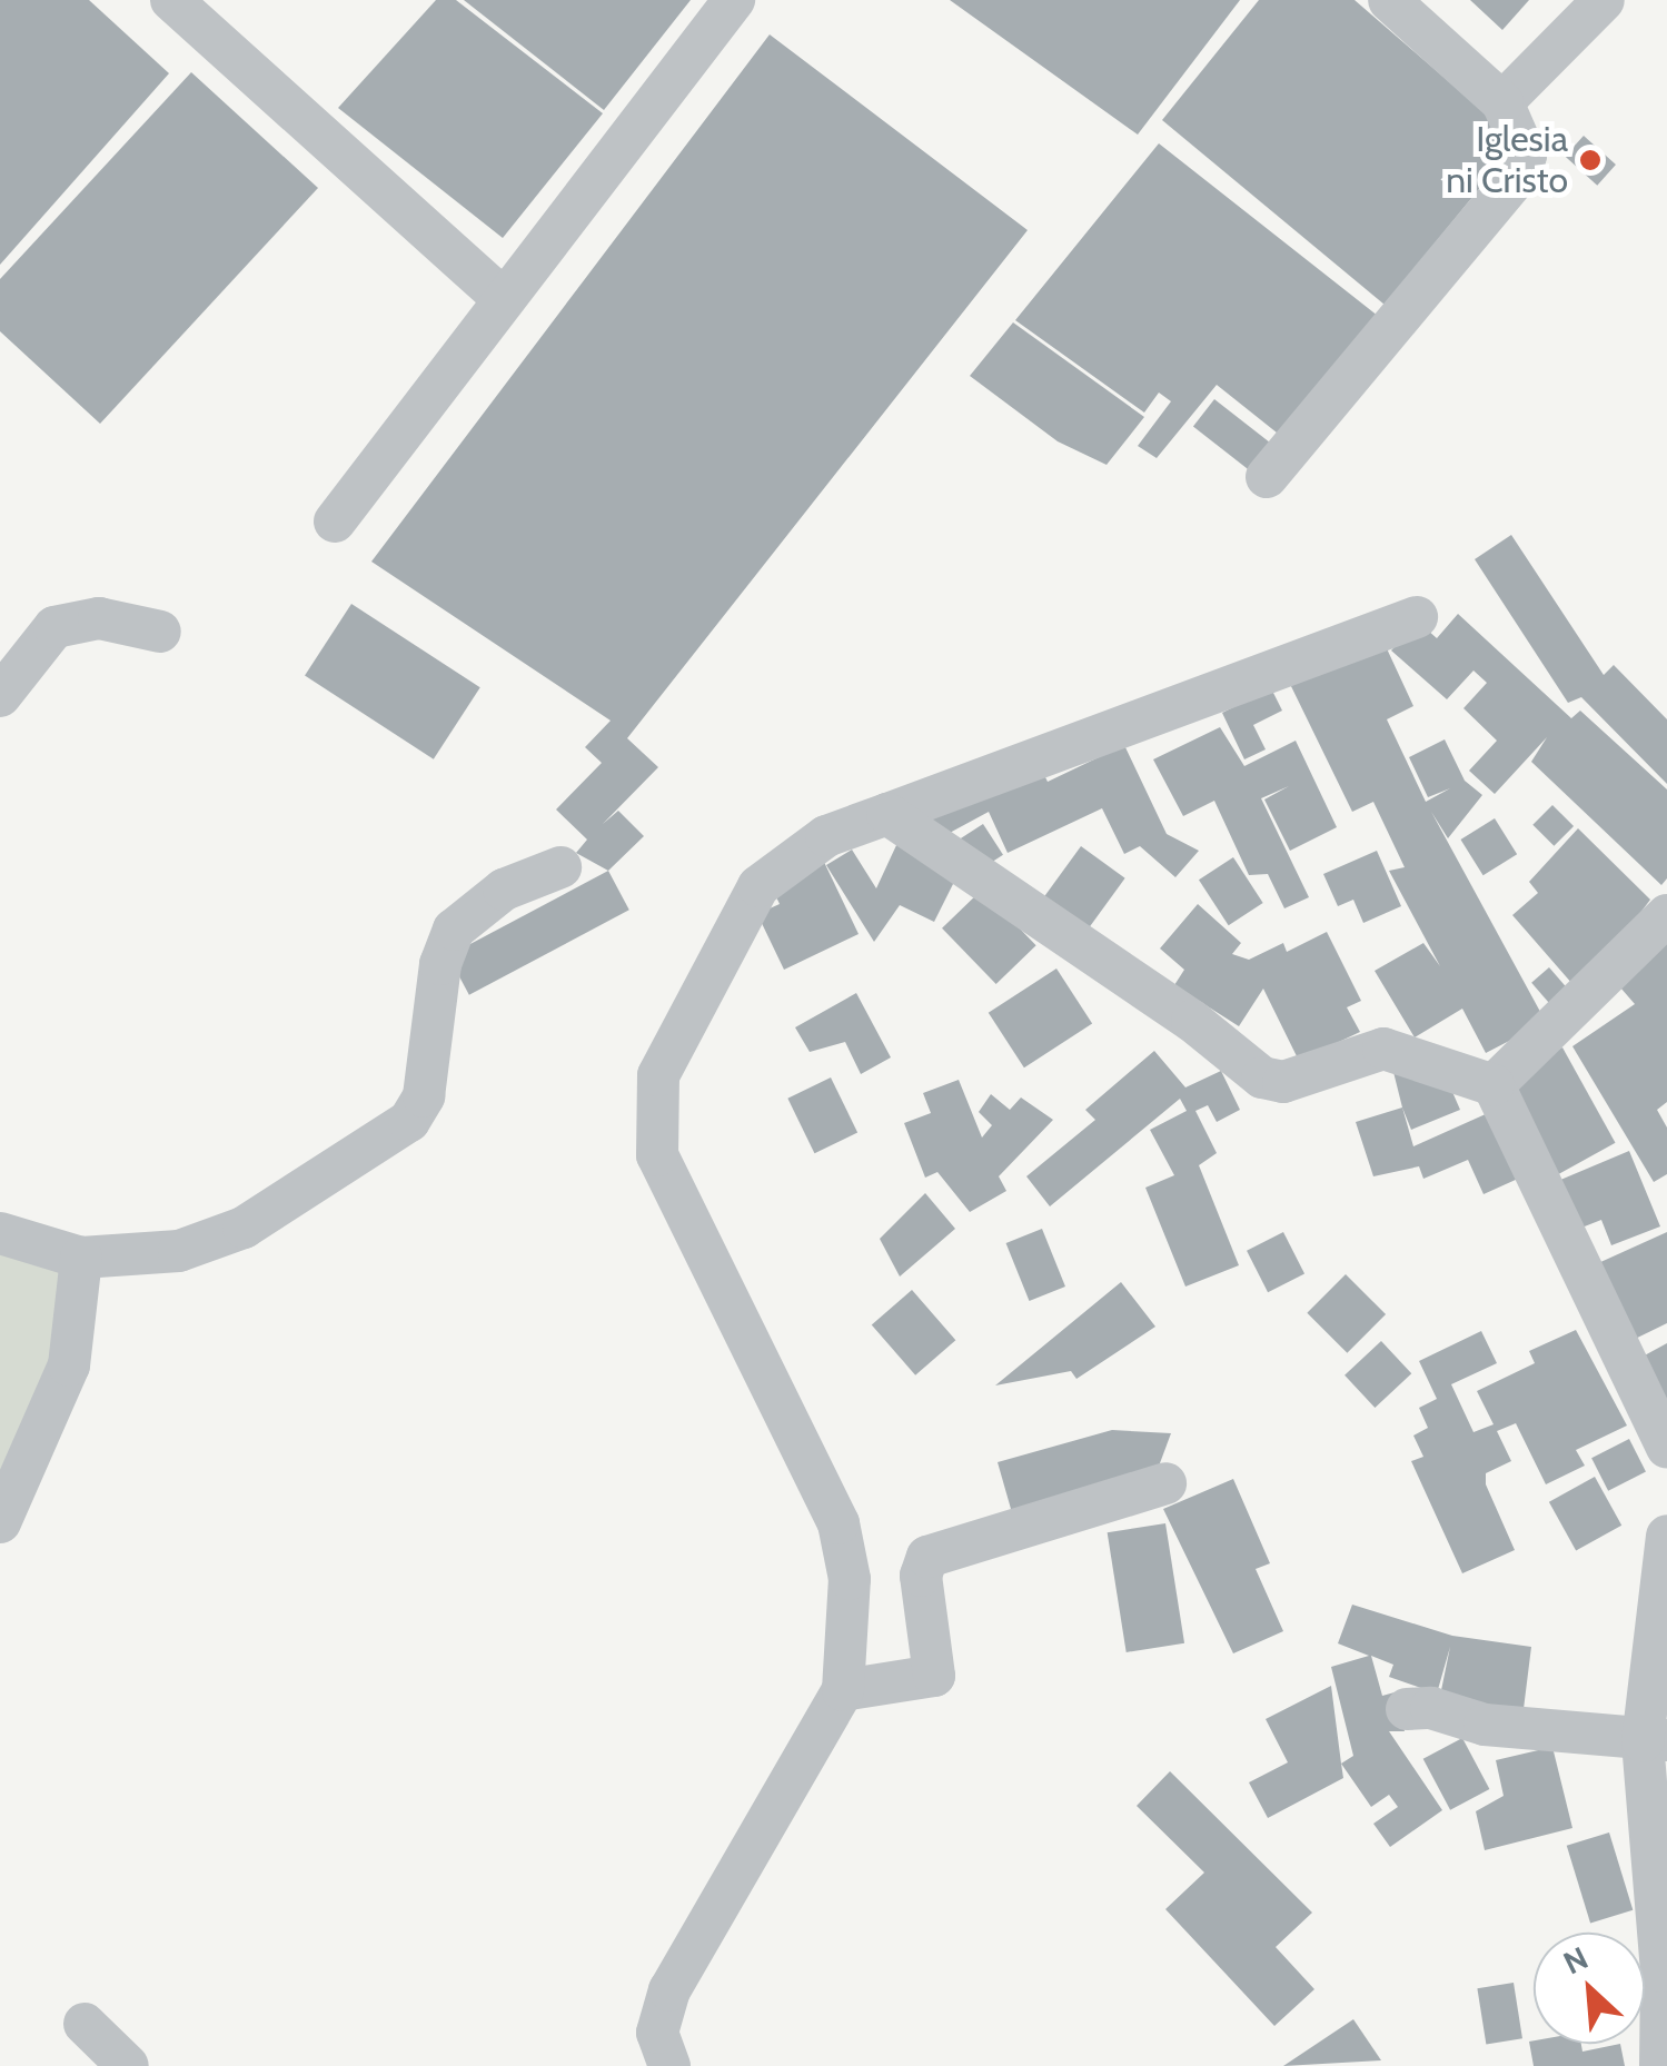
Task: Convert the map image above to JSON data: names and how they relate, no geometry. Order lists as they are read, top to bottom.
{
  "places": ["Iglesia ni Cristo"],
  "north": "top left"
}
